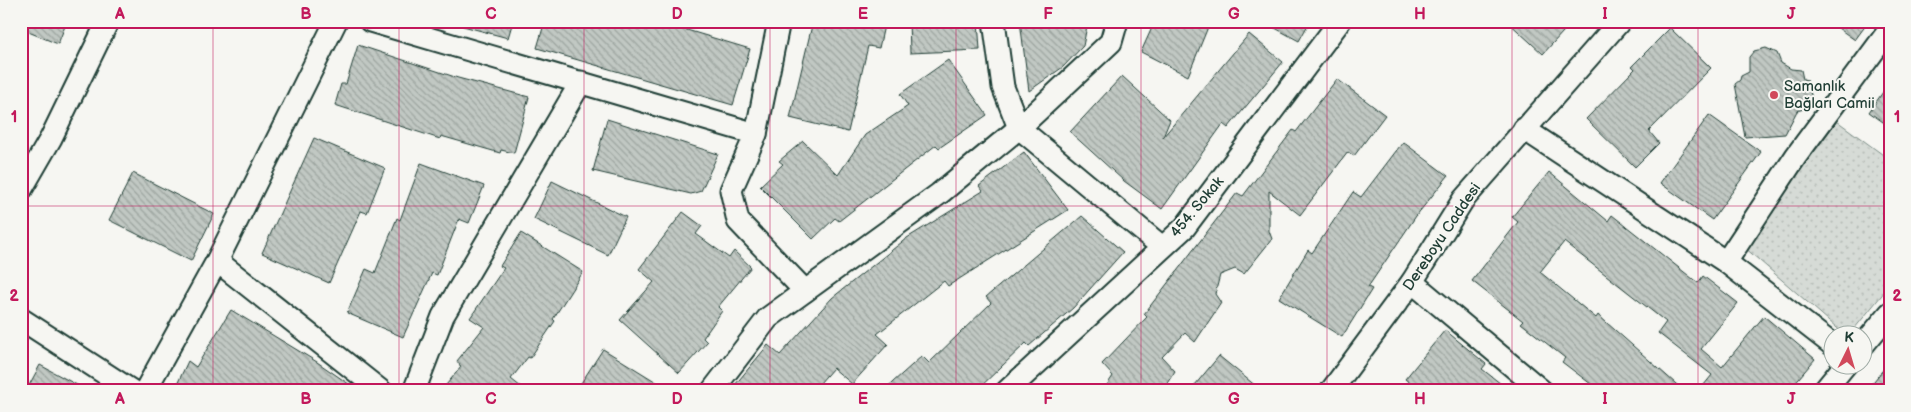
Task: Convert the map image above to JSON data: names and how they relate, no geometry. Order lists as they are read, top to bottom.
{
  "streets": {
    "street": ["454. Sokak", "Dereboyu Caddesi"]
  },
  "places": ["Samanlık Bağları Camii"],
  "north": "top",
  "grid": {
    "columns": [
      "A",
      "B",
      "C",
      "D",
      "E",
      "F",
      "G",
      "H",
      "I",
      "J"
    ],
    "rows": ["1", "2"]
  }
}
